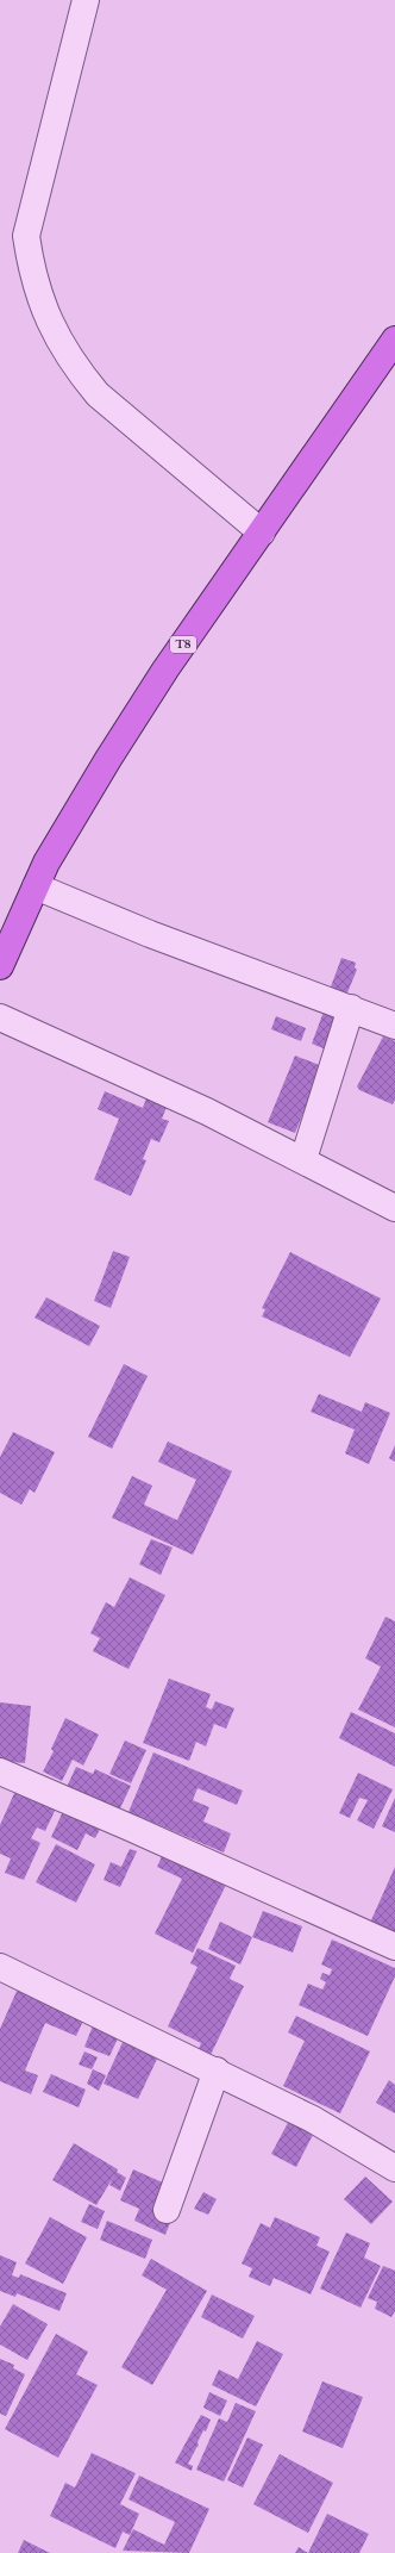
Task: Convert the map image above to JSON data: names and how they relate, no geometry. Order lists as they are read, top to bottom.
{
  "streets": {
    "highway": ["T8"]
  }
}
